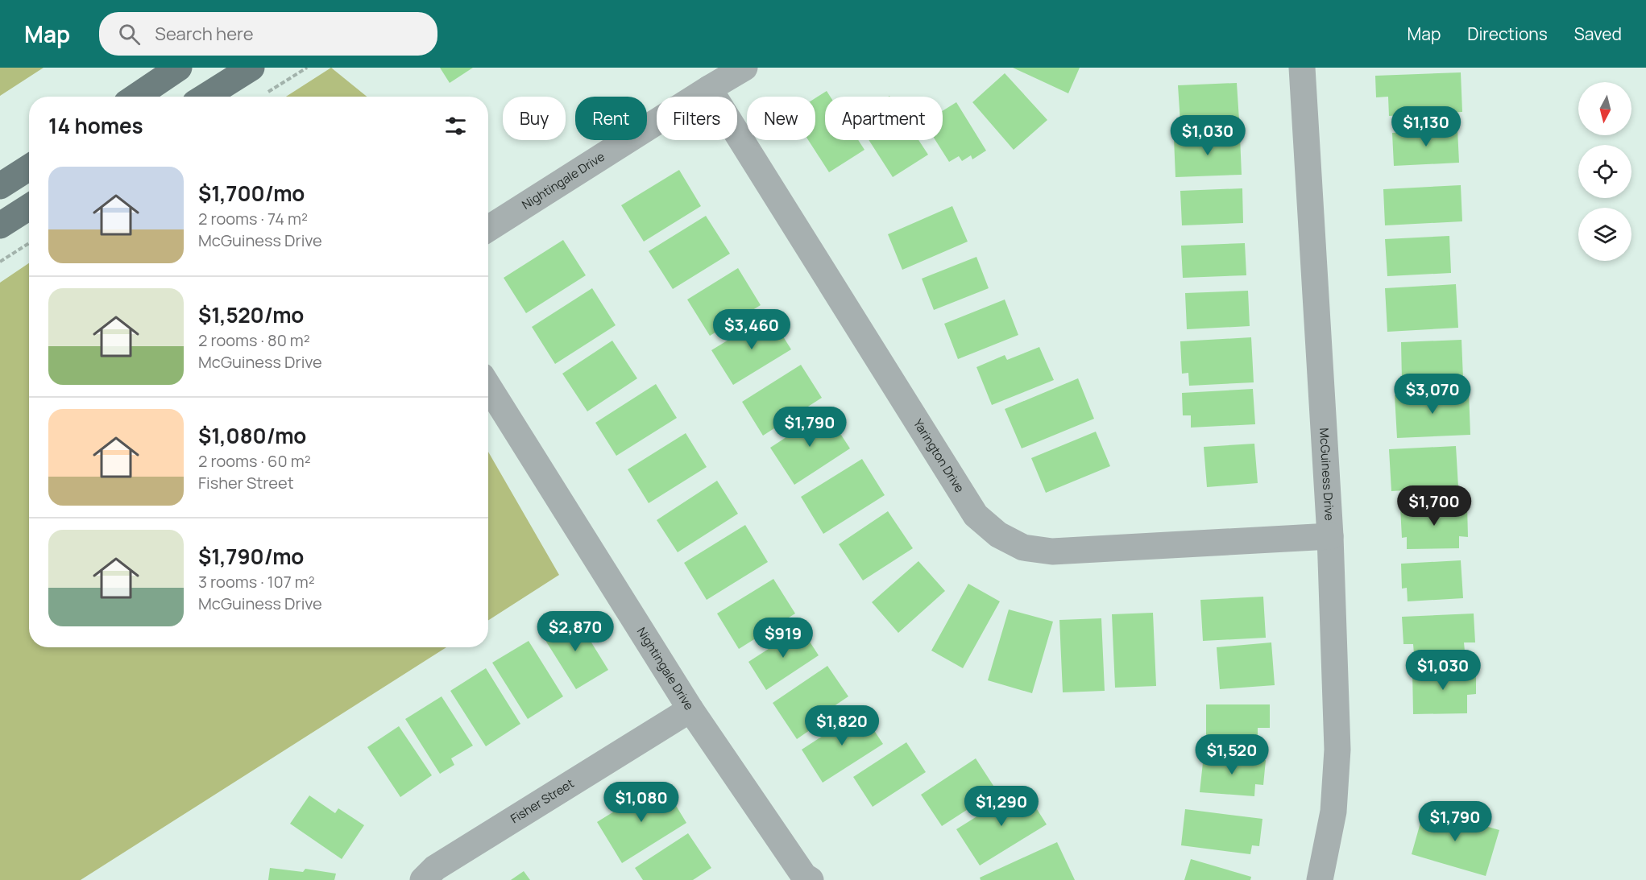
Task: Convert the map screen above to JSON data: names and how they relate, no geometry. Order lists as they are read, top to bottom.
{
  "streets": {
    "street": [
      "Nightingale Drive",
      "Yarington Drive",
      "McGuiness Drive",
      "Fisher Street"
    ]
  },
  "crossings": [
    ["Nightingale Drive", "Yarington Drive"],
    ["Nightingale Drive", "Fisher Street"],
    ["Yarington Drive", "McGuiness Drive"]
  ],
  "north": "bottom",
  "page": {
    "header": "Map",
    "search": "Search here",
    "nav": ["Map", "Directions", "Saved"],
    "chip": [
      "Buy",
      "Rent",
      "Filters",
      "New",
      "Apartment"
    ],
    "heading": "14 homes",
    "price": [
      "$1,130",
      "$1,030",
      "$3,460",
      "$3,070",
      "$1,790",
      "$1,700",
      "$2,870",
      "$919",
      "$1,030",
      "$1,820",
      "$1,520",
      "$1,080",
      "$1,290",
      "$1,790"
    ],
    "list": [
      {
        "name": "$1,700/mo",
        "note": "2 rooms · 74 m² · McGuiness Drive"
      },
      {
        "name": "$1,520/mo",
        "note": "2 rooms · 80 m² · McGuiness Drive"
      },
      {
        "name": "$1,080/mo",
        "note": "2 rooms · 60 m² · Fisher Street"
      },
      {
        "name": "$1,790/mo",
        "note": "3 rooms · 107 m² · McGuiness Drive"
      }
    ]
  }
}
